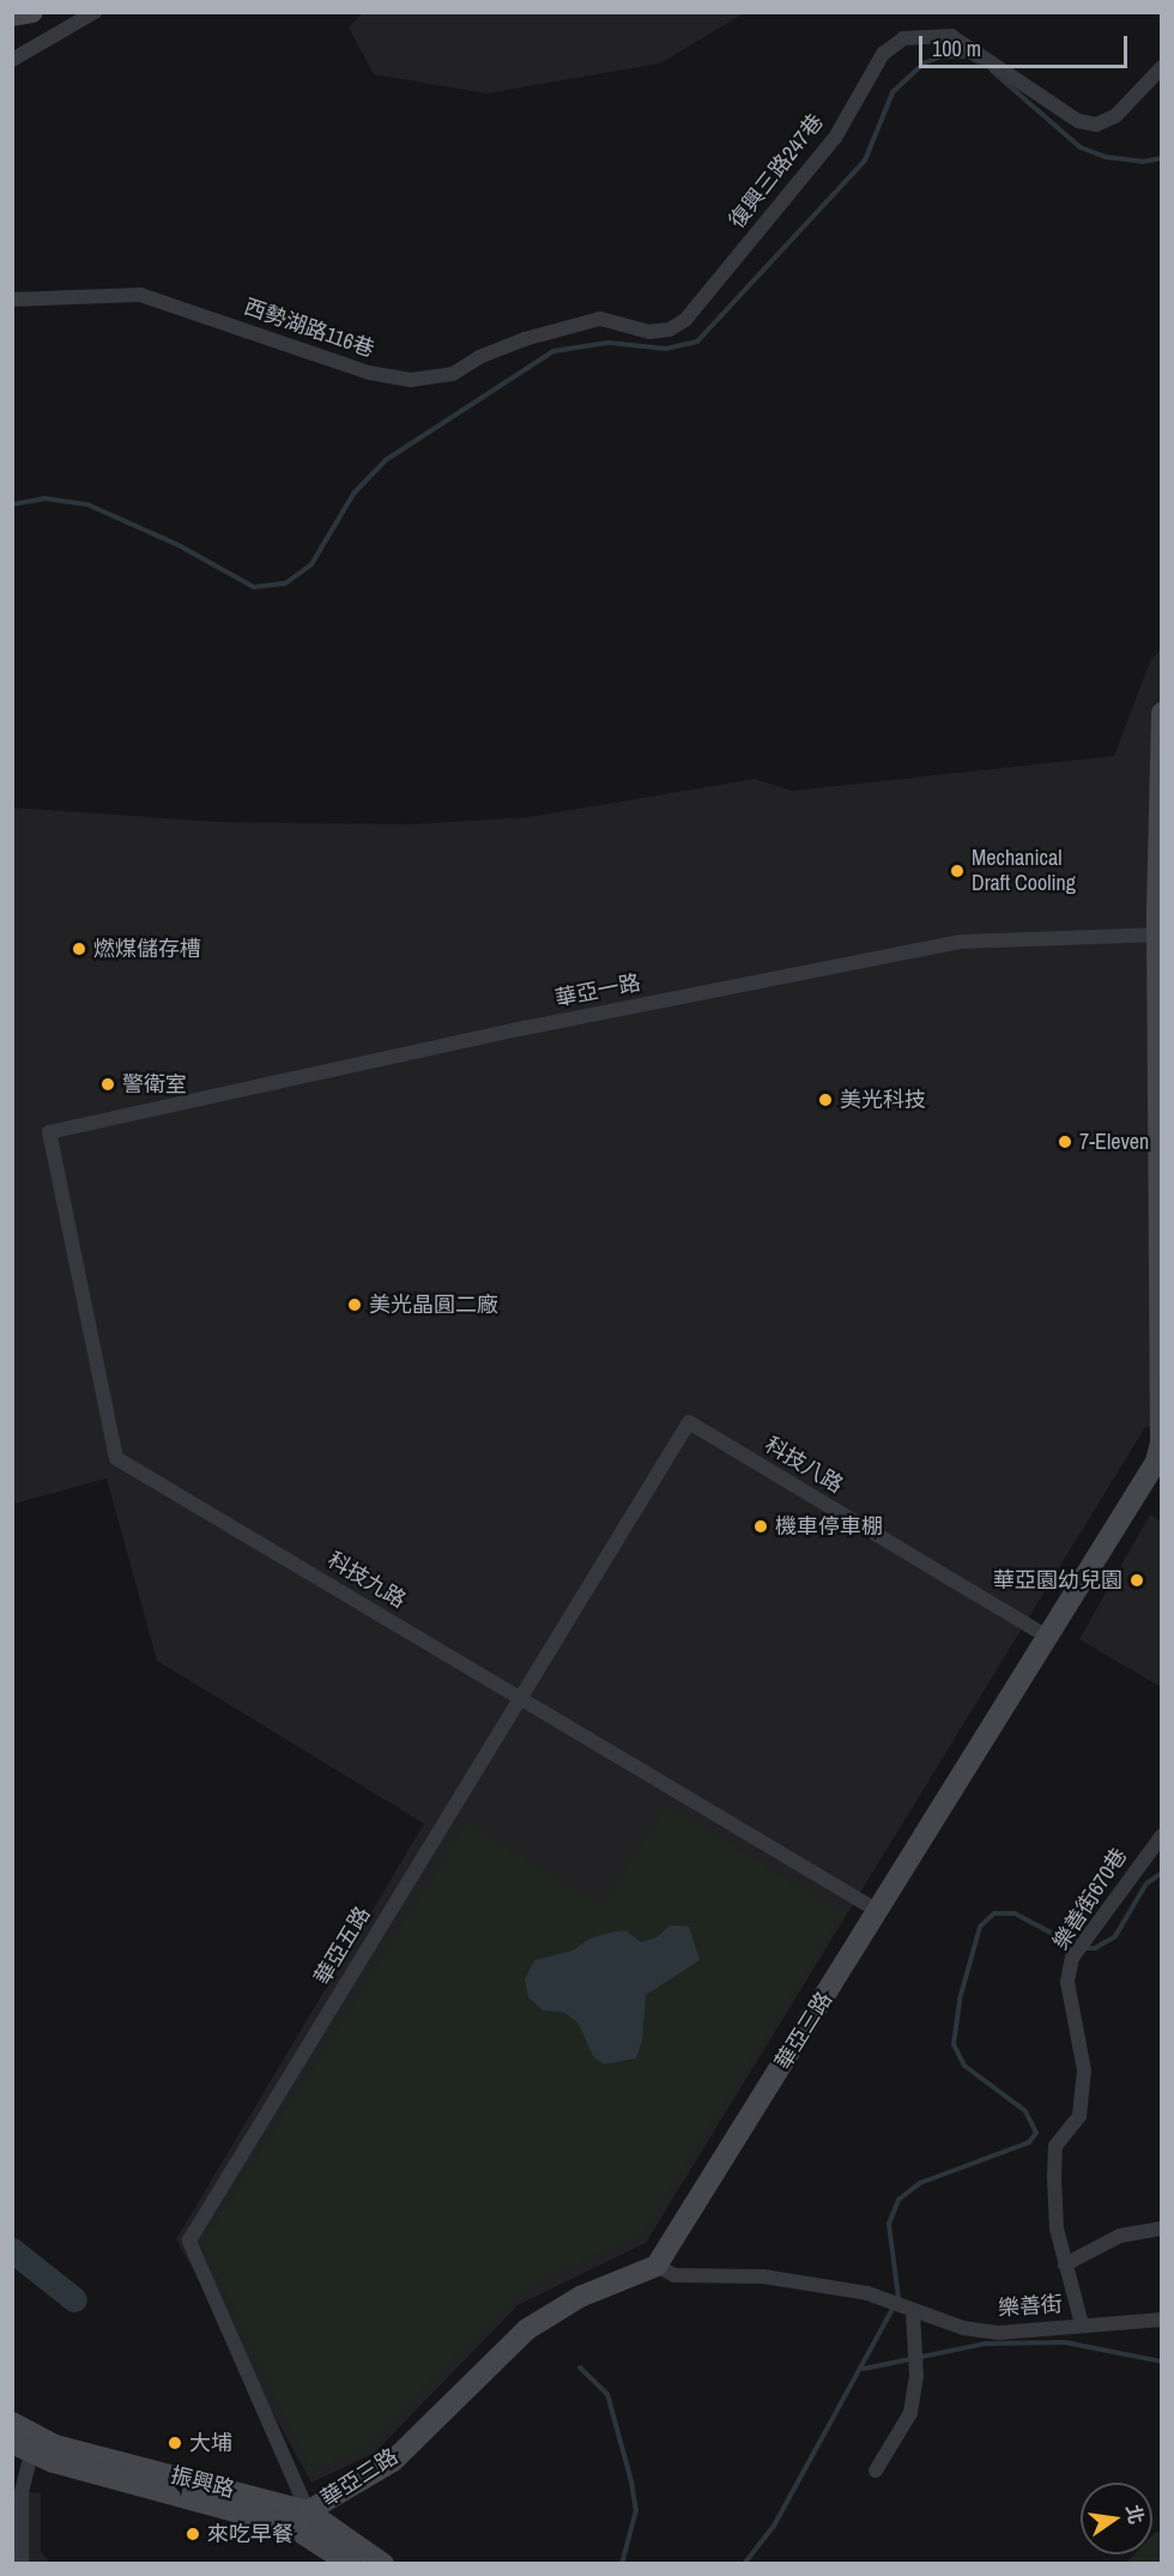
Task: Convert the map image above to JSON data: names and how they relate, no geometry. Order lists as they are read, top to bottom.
{
  "streets": {
    "street": [
      "復興三路247巷",
      "西勢湖路116巷",
      "華亞一路",
      "科技八路",
      "科技九路",
      "樂善街670巷",
      "華亞五路",
      "華亞三路",
      "樂善街",
      "振興路"
    ]
  },
  "crossings": [
    ["復興三路247巷", "西勢湖路116巷"],
    ["華亞一路", "科技九路"],
    ["華亞一路", "華亞三路"],
    ["科技八路", "華亞五路"],
    ["科技八路", "華亞三路"],
    ["科技九路", "華亞五路"],
    ["科技九路", "華亞三路"],
    ["樂善街670巷", "樂善街"],
    ["華亞五路", "華亞三路"],
    ["華亞五路", "振興路"],
    ["華亞三路", "樂善街"],
    ["華亞三路", "振興路"]
  ],
  "places": [
    "Mechanical Draft Cooling",
    "燃煤儲存槽",
    "警衛室",
    "美光科技",
    "7-Eleven",
    "美光晶圓二廠",
    "機車停車棚",
    "華亞園幼兒園",
    "大埔",
    "來吃早餐"
  ],
  "scale_bar": "100 m",
  "north": "right"
}
